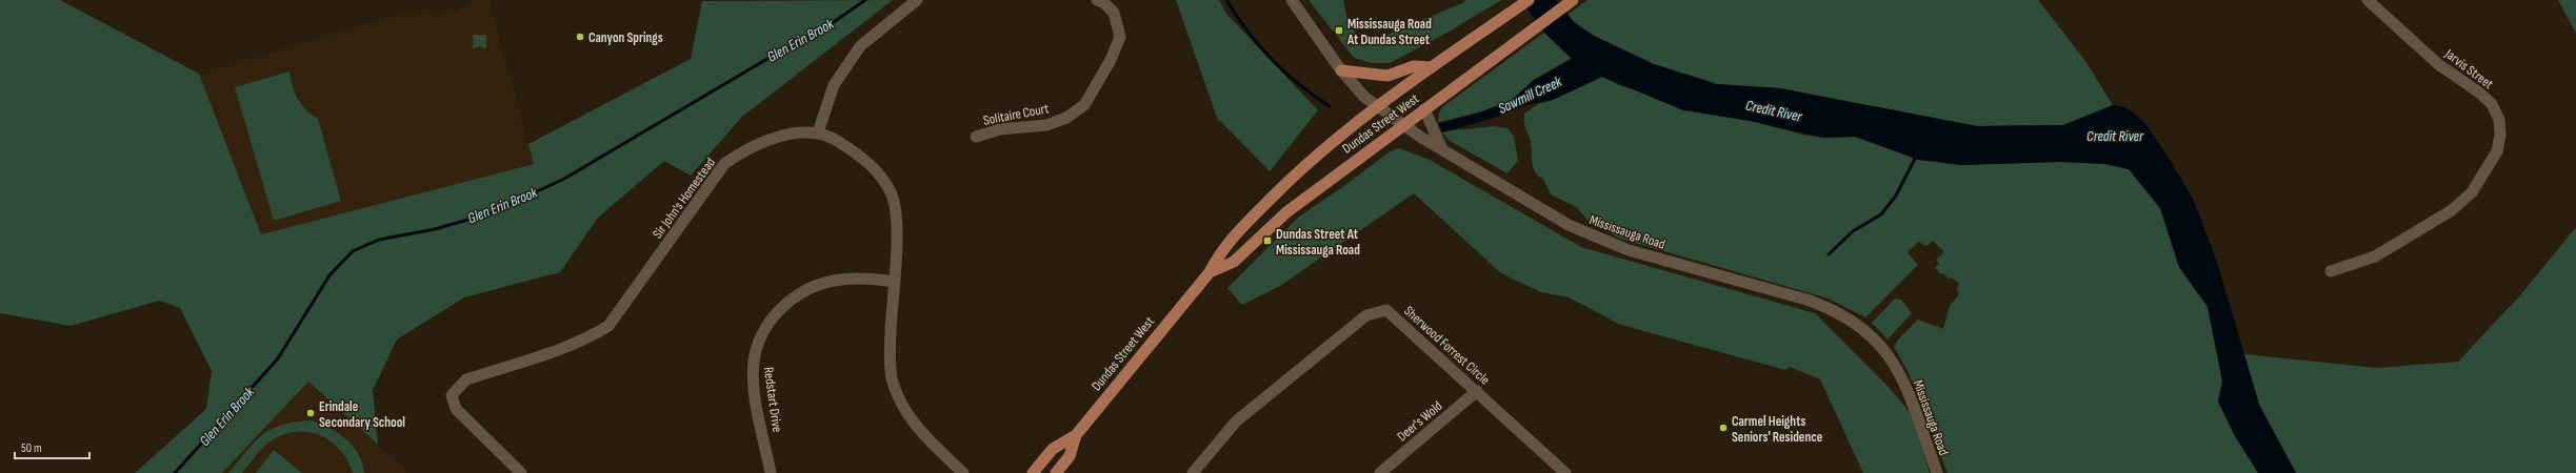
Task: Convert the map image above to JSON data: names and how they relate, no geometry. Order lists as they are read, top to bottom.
{
  "streets": {
    "main road": ["Dundas Street West"],
    "street": [
      "Jarvis Street",
      "Solitaire Court",
      "Sir John's Homestead",
      "Mississauga Road",
      "Sherwood Forrest Circle",
      "Redstart Drive",
      "Deer's Wold"
    ]
  },
  "crossings": [
    ["Dundas Street West", "Mississauga Road"],
    ["Sir John's Homestead", "Redstart Drive"],
    ["Sherwood Forrest Circle", "Deer's Wold"]
  ],
  "water": ["Glen Erin Brook", "Sawmill Creek", "Credit River"],
  "places": {
    "transit": ["Mississauga Road At Dundas Street", "Dundas Street At Mississauga Road"],
    "other": ["Canyon Springs", "Erindale Secondary School", "Carmel Heights Seniors' Residence"]
  },
  "scale_bar": "50 m"
}
